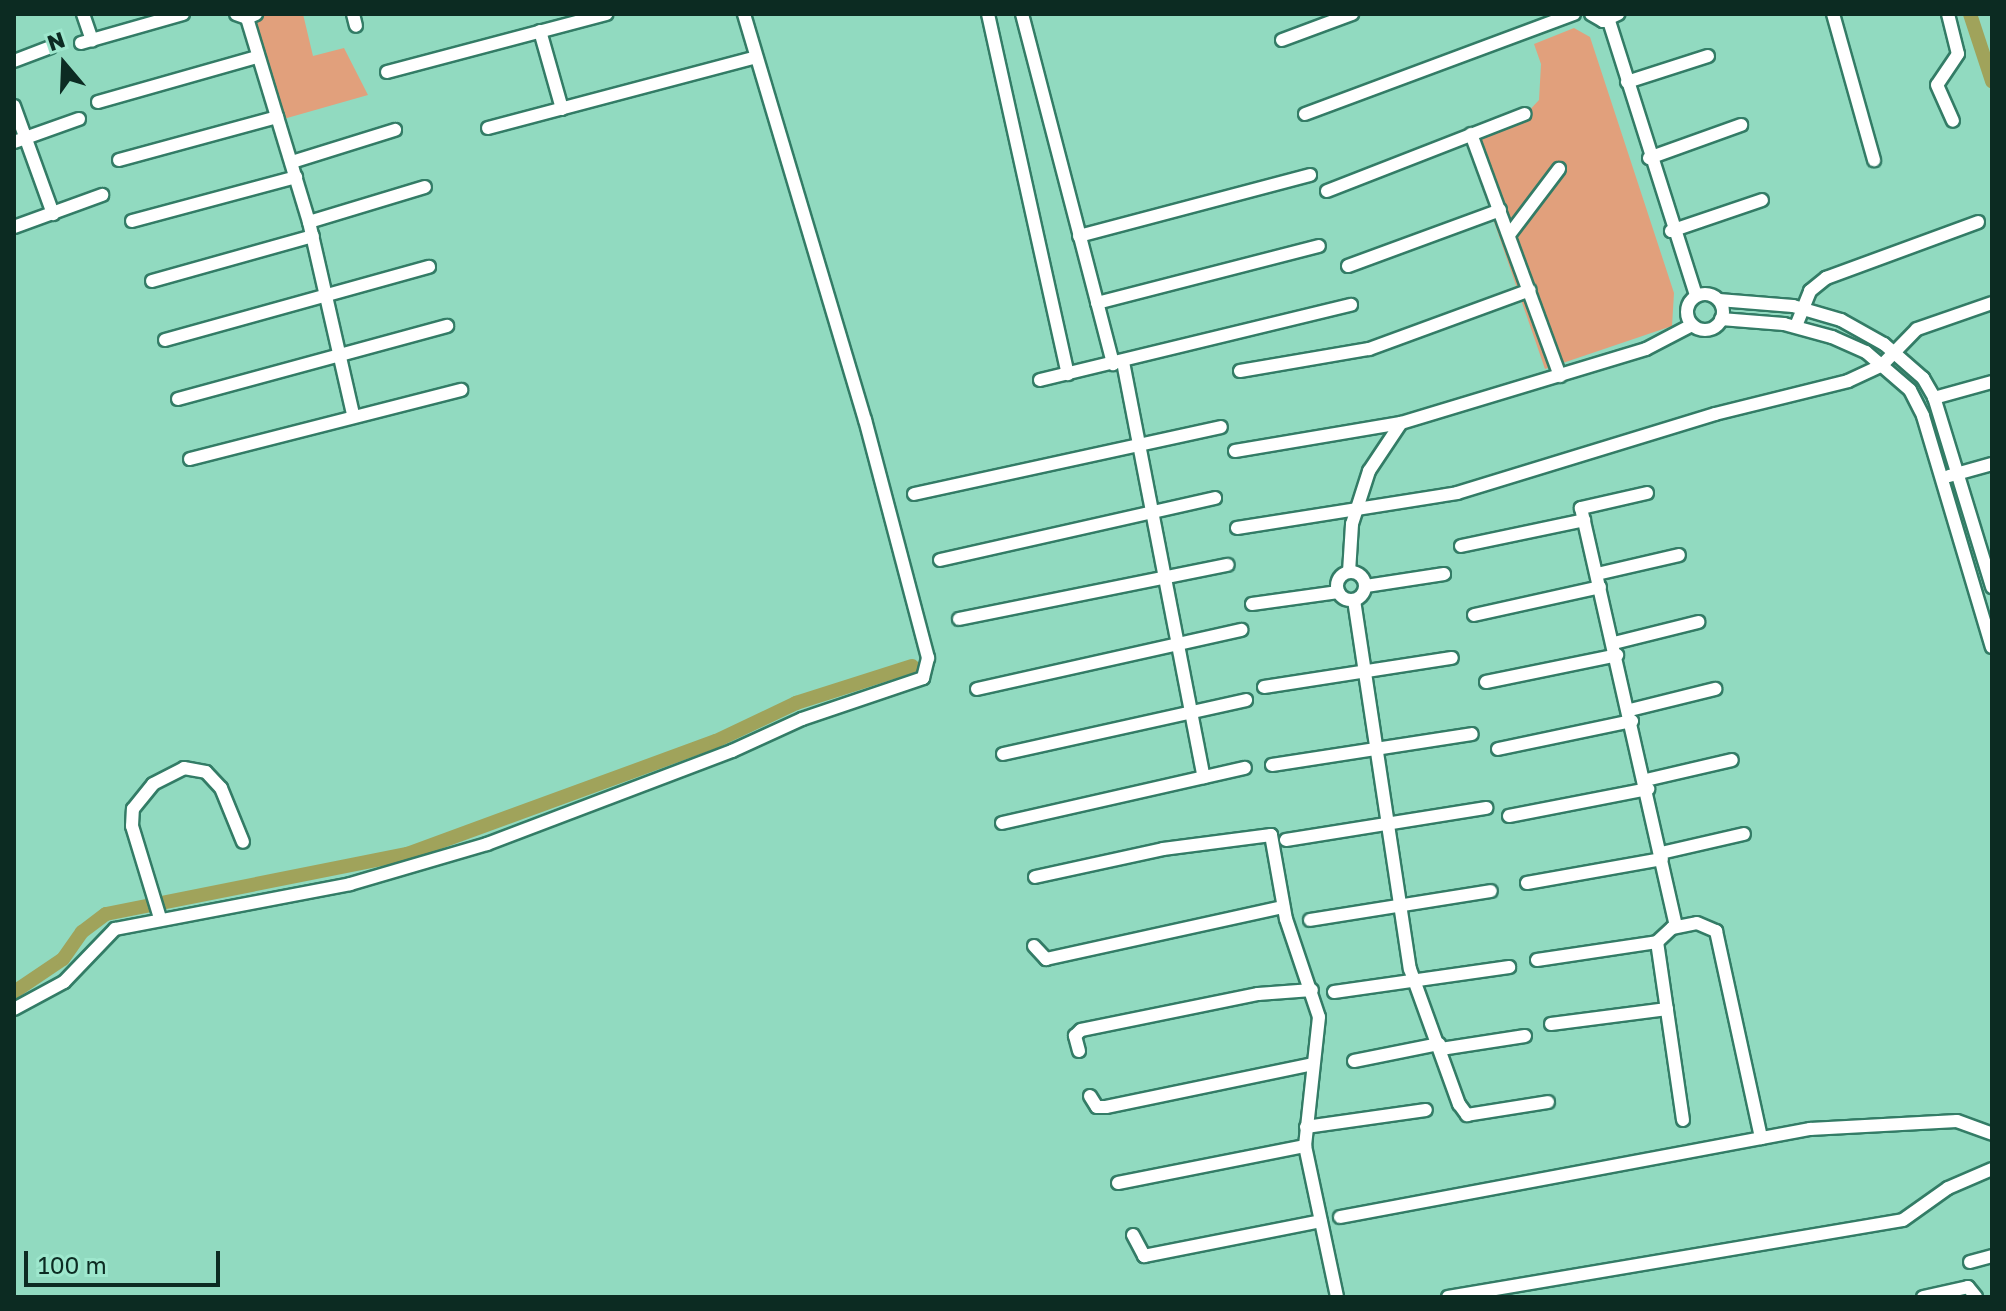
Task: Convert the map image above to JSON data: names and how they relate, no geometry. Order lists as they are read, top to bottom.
{
  "scale_bar": "100 m",
  "north": "top"
}
